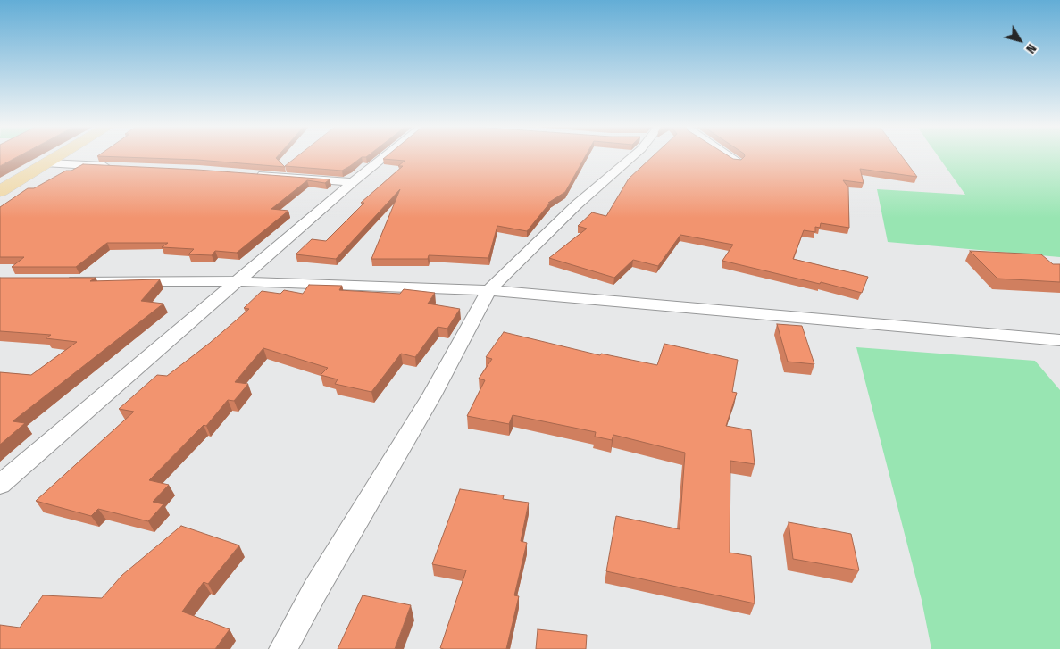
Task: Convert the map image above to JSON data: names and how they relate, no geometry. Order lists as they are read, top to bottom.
{
  "north": "bottom right"
}
